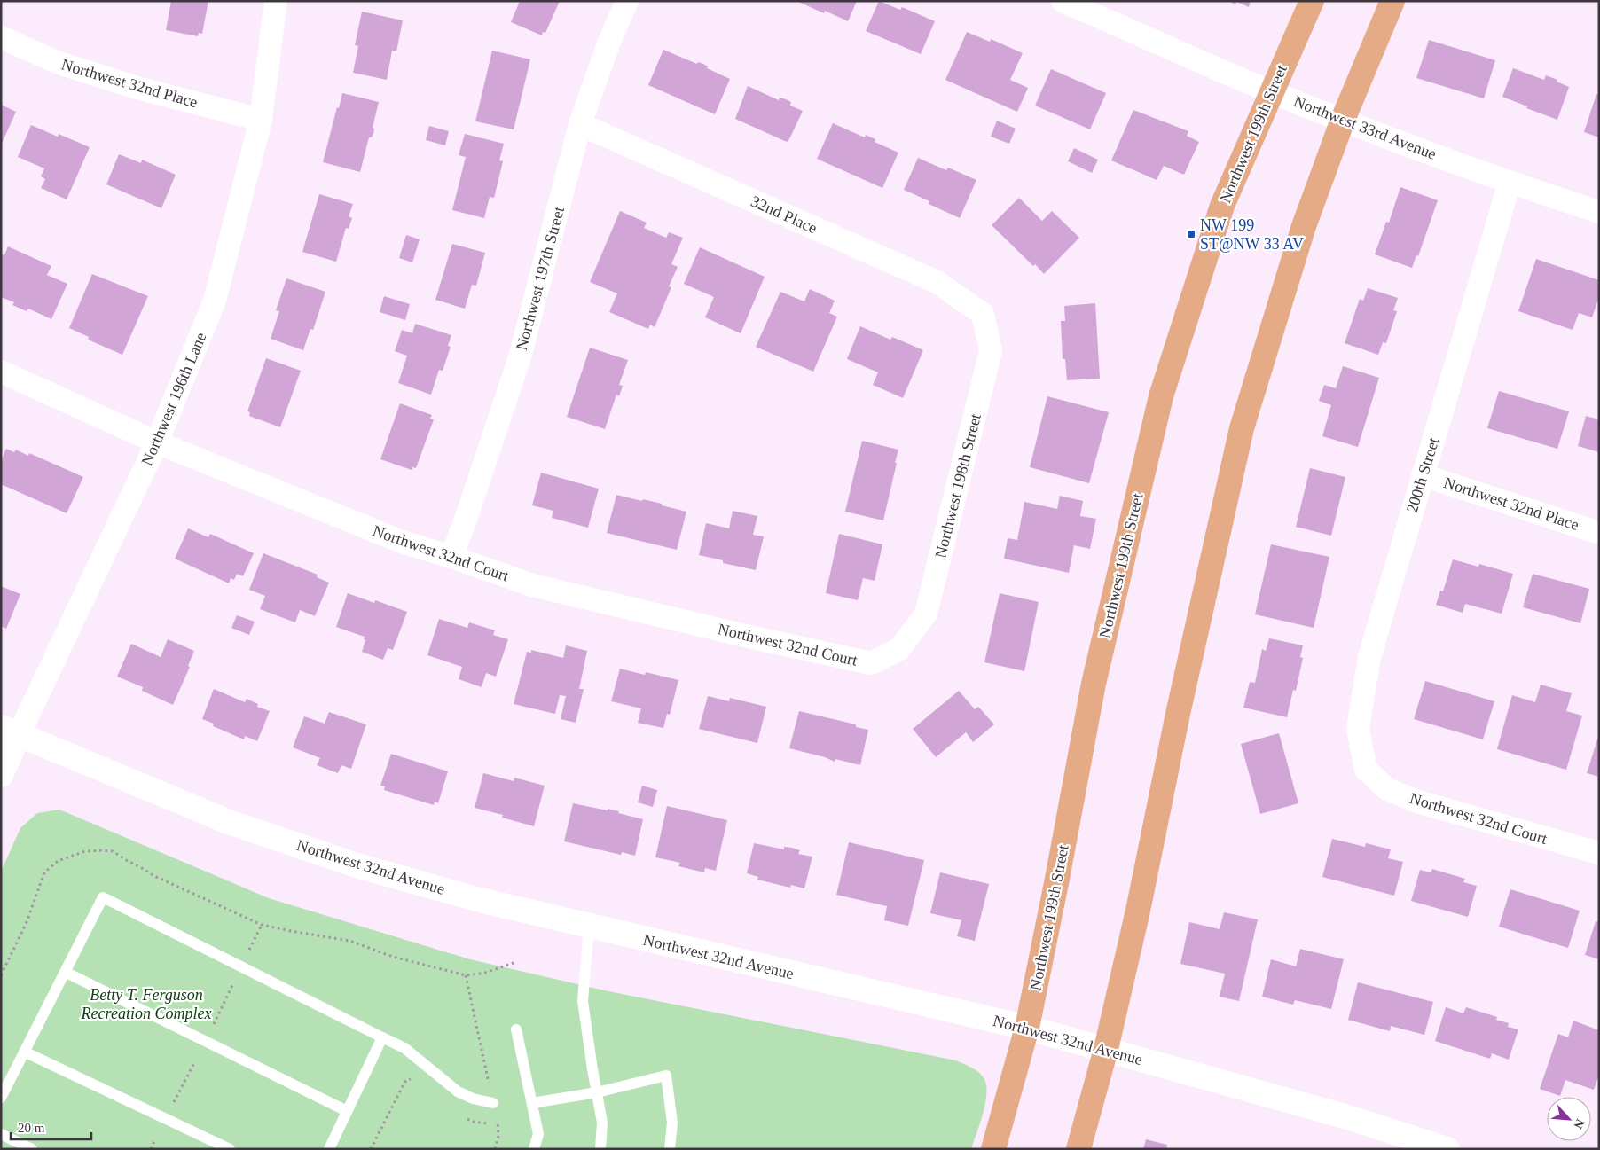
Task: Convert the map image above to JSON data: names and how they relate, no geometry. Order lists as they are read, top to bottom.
{
  "streets": {
    "main road": ["Northwest 199th Street"],
    "street": [
      "Northwest 32nd Place",
      "Northwest 33rd Avenue",
      "32nd Place",
      "Northwest 197th Street",
      "Northwest 196th Lane",
      "200th Street",
      "Northwest 198th Street",
      "Northwest 32nd Court",
      "Northwest 32nd Avenue"
    ]
  },
  "crossings": [
    ["Northwest 32nd Place", "Northwest 196th Lane"],
    ["Northwest 32nd Place", "200th Street"],
    ["Northwest 33rd Avenue", "Northwest 199th Street"],
    ["Northwest 33rd Avenue", "200th Street"],
    ["Northwest 199th Street", "Northwest 32nd Avenue"],
    ["32nd Place", "Northwest 197th Street"],
    ["32nd Place", "Northwest 198th Street"],
    ["Northwest 197th Street", "Northwest 32nd Court"],
    ["Northwest 196th Lane", "Northwest 32nd Court"],
    ["Northwest 196th Lane", "Northwest 32nd Avenue"],
    ["200th Street", "Northwest 32nd Court"],
    ["Northwest 198th Street", "Northwest 32nd Court"]
  ],
  "parks": ["Betty T. Ferguson Recreation Complex"],
  "places": {
    "transit": ["NW 199 ST@NW 33 AV"]
  },
  "scale_bar": "20 m",
  "north": "bottom right"
}
